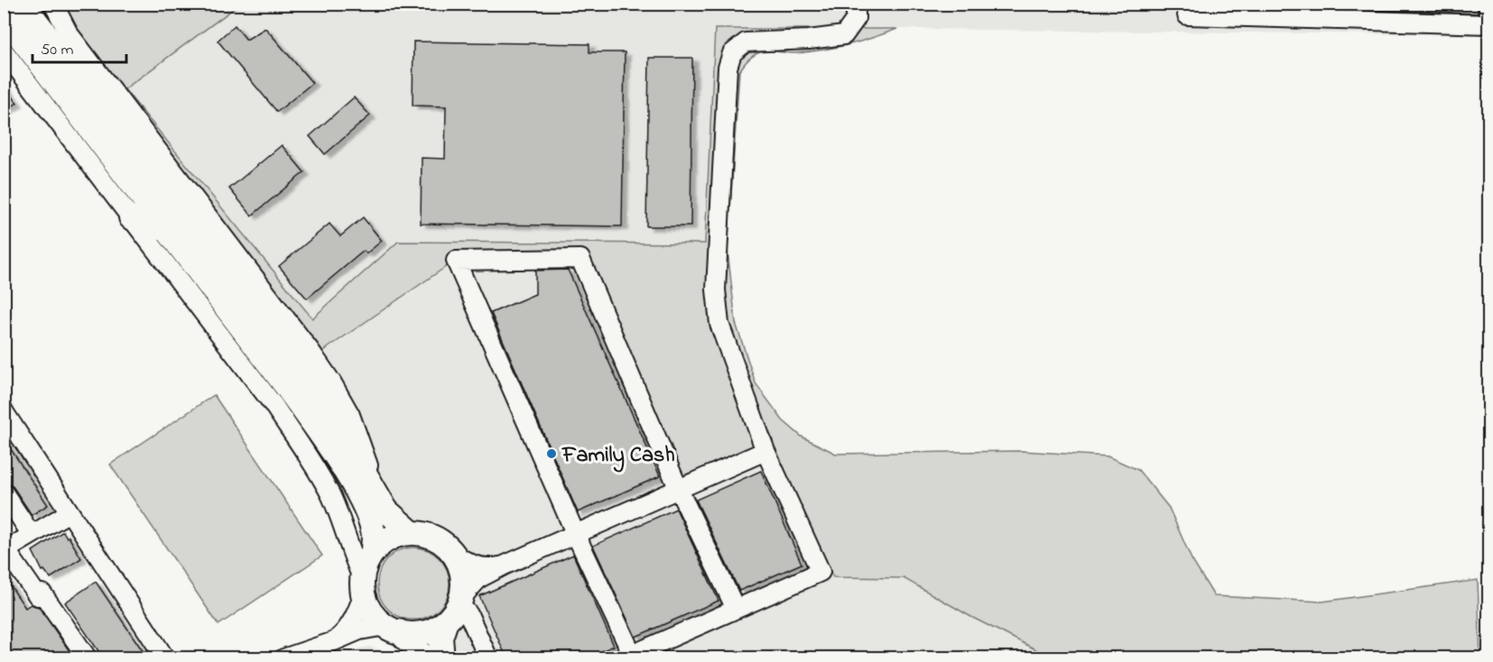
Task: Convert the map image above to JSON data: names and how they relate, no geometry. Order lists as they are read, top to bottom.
{
  "places": ["Family Cash"],
  "scale_bar": "50 m"
}
